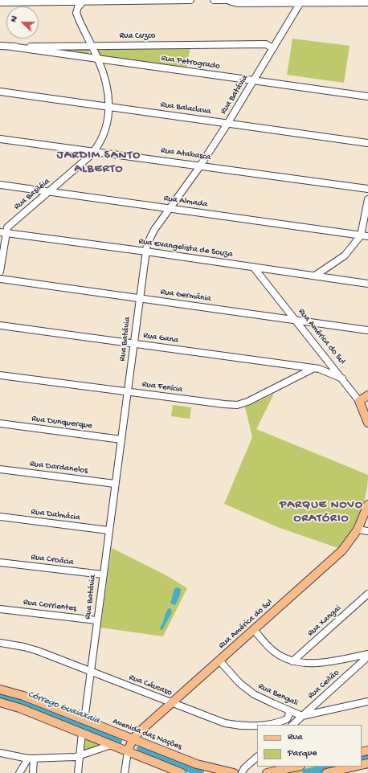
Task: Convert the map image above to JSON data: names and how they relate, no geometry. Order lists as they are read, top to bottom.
{
  "streets": {
    "main road": ["Rua América do Sul", "Avenida das Nações"],
    "street": [
      "Rua Cuzco",
      "Rua Petrogrado",
      "Rua Batávia",
      "Rua Balaclava",
      "Rua Atabasca",
      "Rua Basiléia",
      "Rua Almada",
      "Rua Evangelista de Souza",
      "Rua Germânia",
      "Rua Gana",
      "Rua Fenícia",
      "Rua Dunquerque",
      "Rua Dardanelos",
      "Rua Dalmácia",
      "Rua Croácia",
      "Rua Corrientes",
      "Rua Xangai",
      "Rua Ceilão",
      "Rua Cáucaso",
      "Rua Bengali"
    ]
  },
  "crossings": [
    ["Rua Cuzco", "Rua Petrogrado"],
    ["Rua Cuzco", "Rua Batávia"],
    ["Rua Cuzco", "Rua Basiléia"],
    ["Rua Petrogrado", "Rua Batávia"],
    ["Rua Petrogrado", "Rua Basiléia"],
    ["Rua Batávia", "Rua Balaclava"],
    ["Rua Batávia", "Rua Atabasca"],
    ["Rua Batávia", "Rua Almada"],
    ["Rua Batávia", "Rua Evangelista de Souza"],
    ["Rua Batávia", "Rua Germânia"],
    ["Rua Batávia", "Rua Gana"],
    ["Rua Batávia", "Rua Fenícia"],
    ["Rua Batávia", "Rua Dunquerque"],
    ["Rua Batávia", "Rua Dardanelos"],
    ["Rua Batávia", "Rua Dalmácia"],
    ["Rua Batávia", "Rua Croácia"],
    ["Rua Batávia", "Rua Corrientes"],
    ["Rua Batávia", "Rua Cáucaso"],
    ["Rua Batávia", "Avenida das Nações"],
    ["Rua Balaclava", "Rua Basiléia"],
    ["Rua Atabasca", "Rua Basiléia"],
    ["Rua Basiléia", "Rua Almada"],
    ["Rua Basiléia", "Rua Evangelista de Souza"],
    ["Rua Evangelista de Souza", "Rua América do Sul"],
    ["Rua Germânia", "Rua América do Sul"],
    ["Rua América do Sul", "Rua Gana"],
    ["Rua América do Sul", "Rua Cáucaso"],
    ["Rua América do Sul", "Rua Bengali"],
    ["Rua América do Sul", "Avenida das Nações"],
    ["Rua Gana", "Rua Fenícia"],
    ["Rua Ceilão", "Rua Bengali"],
    ["Rua Cáucaso", "Rua Bengali"]
  ],
  "districts": ["JARDIM SANTO ALBERTO", "PARQUE NOVO ORATÓRIO"],
  "water": ["Córrego Guaiaxaia"],
  "legend": ["Rua", "Parque"],
  "north": "left"
}
